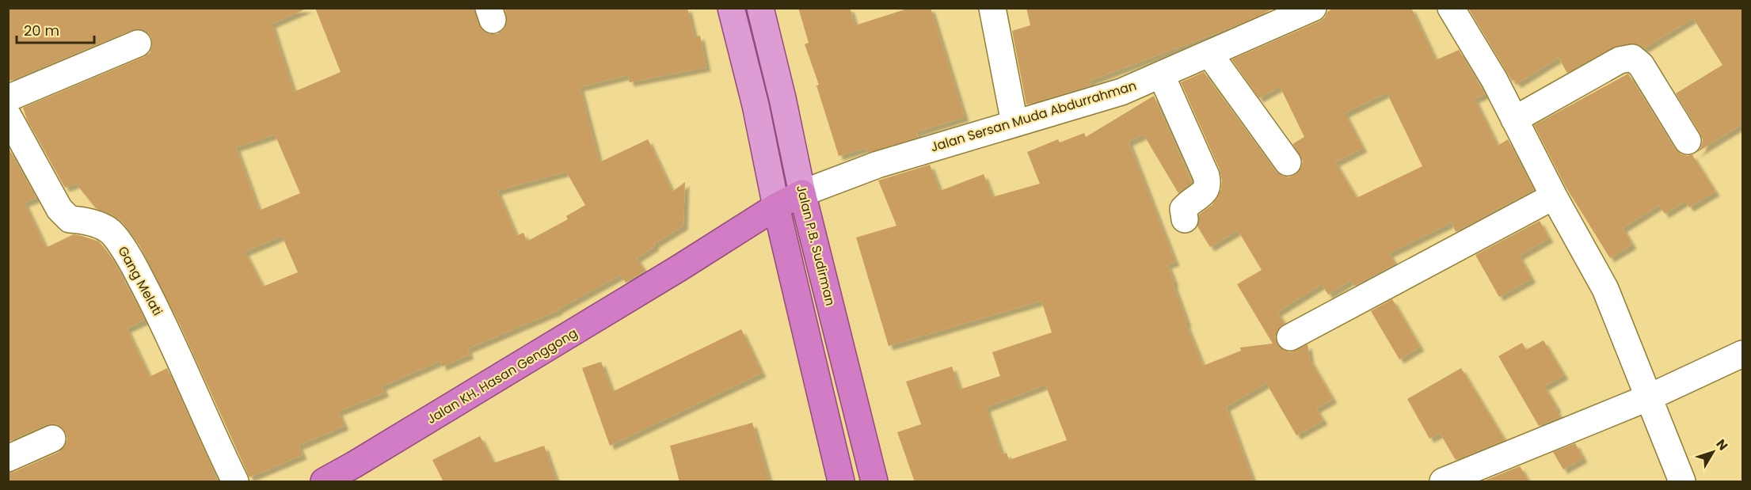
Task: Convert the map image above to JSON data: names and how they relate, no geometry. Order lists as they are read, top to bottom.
{
  "streets": {
    "highway": ["Jalan P.B. Sudirman", "Jalan KH. Hasan Genggong"],
    "street": ["Jalan Sersan Muda Abdurrahman", "Gang Melati"]
  },
  "crossings": [
    ["Jalan Sersan Muda Abdurrahman", "Jalan P.B. Sudirman"],
    ["Jalan Sersan Muda Abdurrahman", "Jalan KH. Hasan Genggong"],
    ["Jalan P.B. Sudirman", "Jalan KH. Hasan Genggong"]
  ],
  "scale_bar": "20 m",
  "north": "top right"
}
